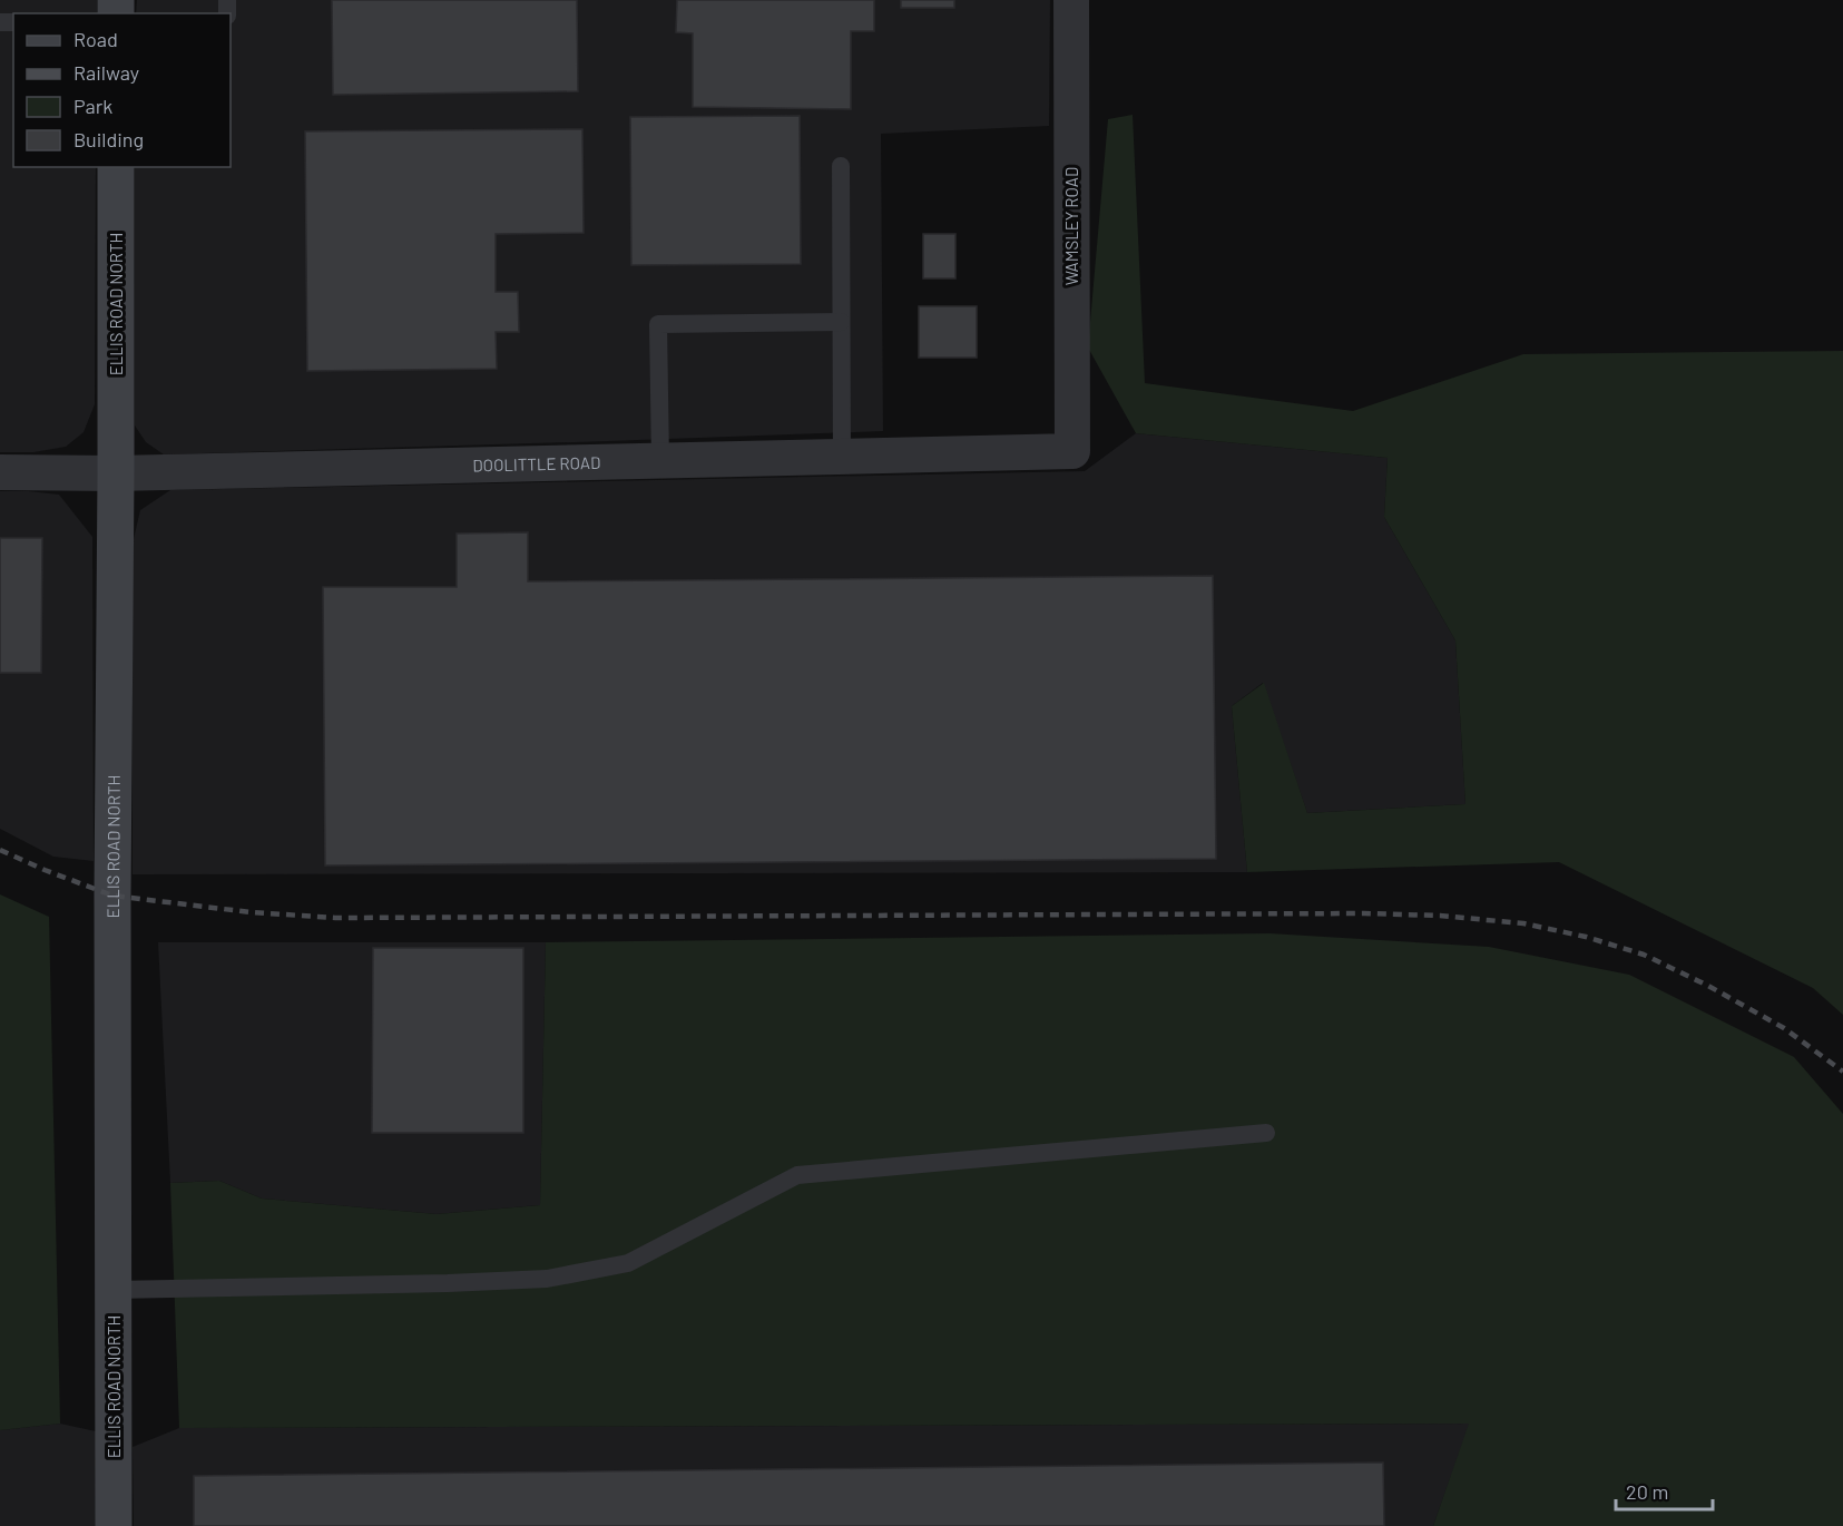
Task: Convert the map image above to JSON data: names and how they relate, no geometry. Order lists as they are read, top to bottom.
{
  "streets": {
    "street": ["WAMSLEY ROAD", "ELLIS ROAD NORTH", "DOOLITTLE ROAD"]
  },
  "crossings": [
    ["WAMSLEY ROAD", "DOOLITTLE ROAD"],
    ["ELLIS ROAD NORTH", "DOOLITTLE ROAD"]
  ],
  "legend": [
    "Road",
    "Railway",
    "Park",
    "Building"
  ],
  "scale_bar": "20 m"
}
